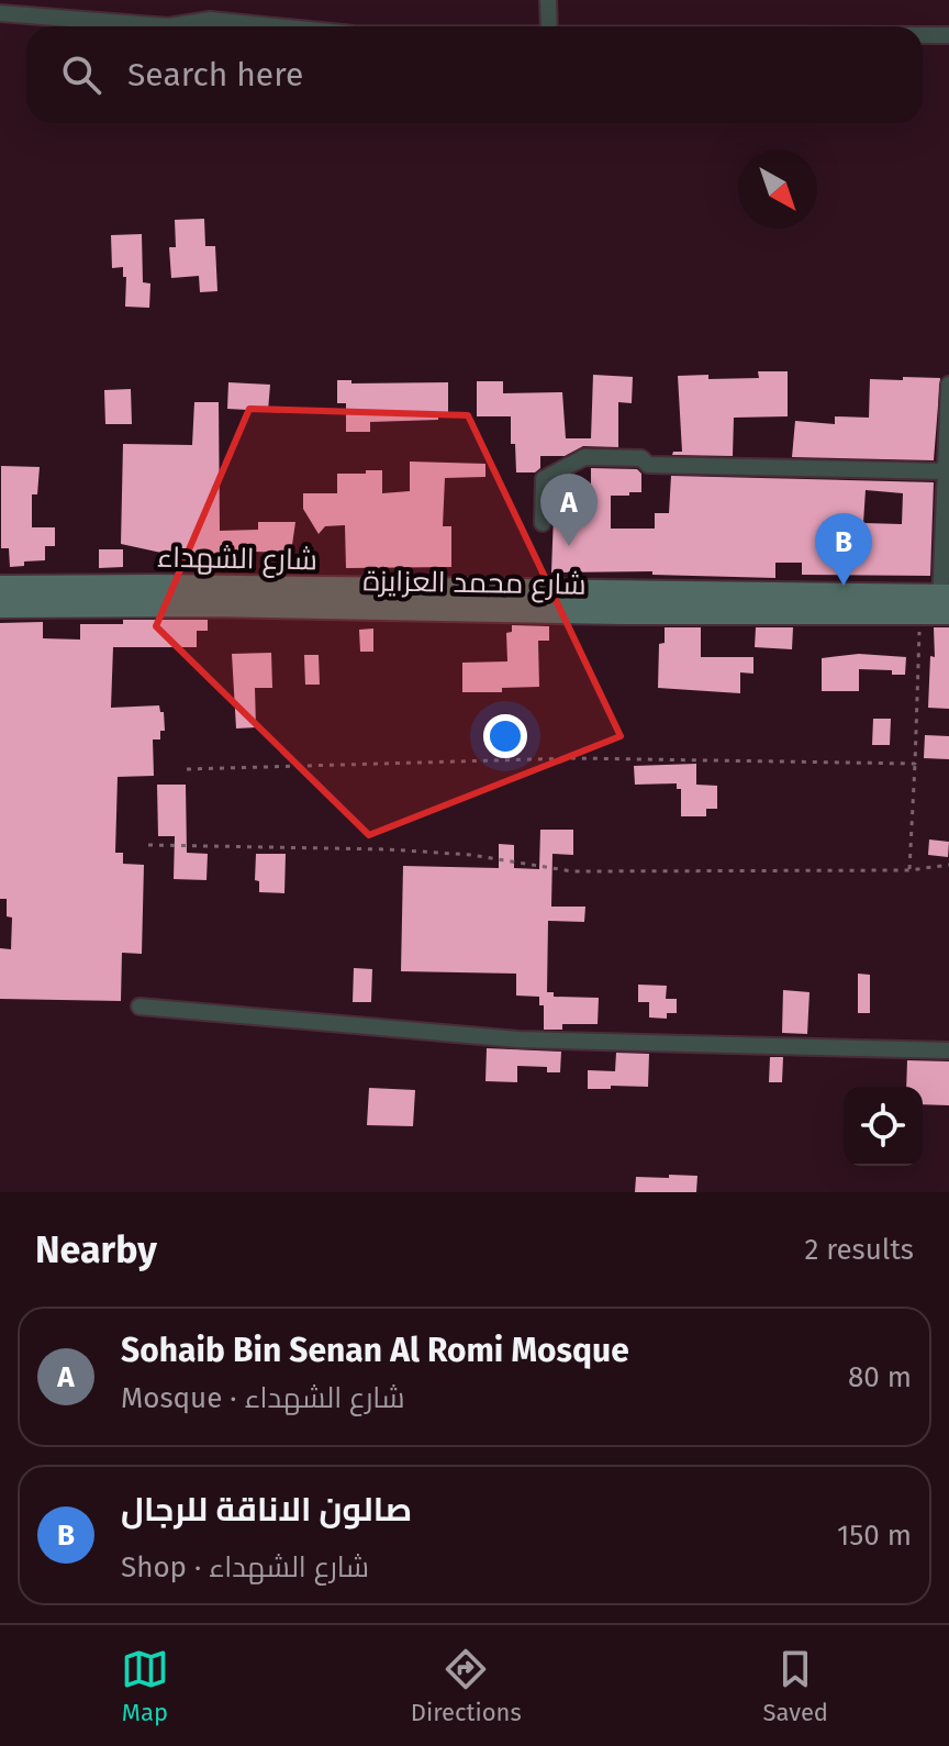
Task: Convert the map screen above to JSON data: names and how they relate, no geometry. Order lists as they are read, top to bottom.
{
  "streets": {
    "main road": ["شارع الشهداء", "شارع محمد العزايزة"]
  },
  "crossings": [
    ["شارع الشهداء", "شارع محمد العزايزة"]
  ],
  "north": "bottom right",
  "page": {
    "search": "Search here",
    "pins": ["A", "B"],
    "heading": ["Nearby", "2 results"],
    "list": [
      {
        "mark": "A",
        "name": "Sohaib Bin Senan Al Romi Mosque",
        "note": "Mosque · شارع الشهداء",
        "value": "80 m"
      },
      {
        "mark": "B",
        "name": "صالون الاناقة للرجال",
        "note": "Shop · شارع الشهداء",
        "value": "150 m"
      }
    ],
    "nav": ["Map", "Directions", "Saved"]
  }
}
